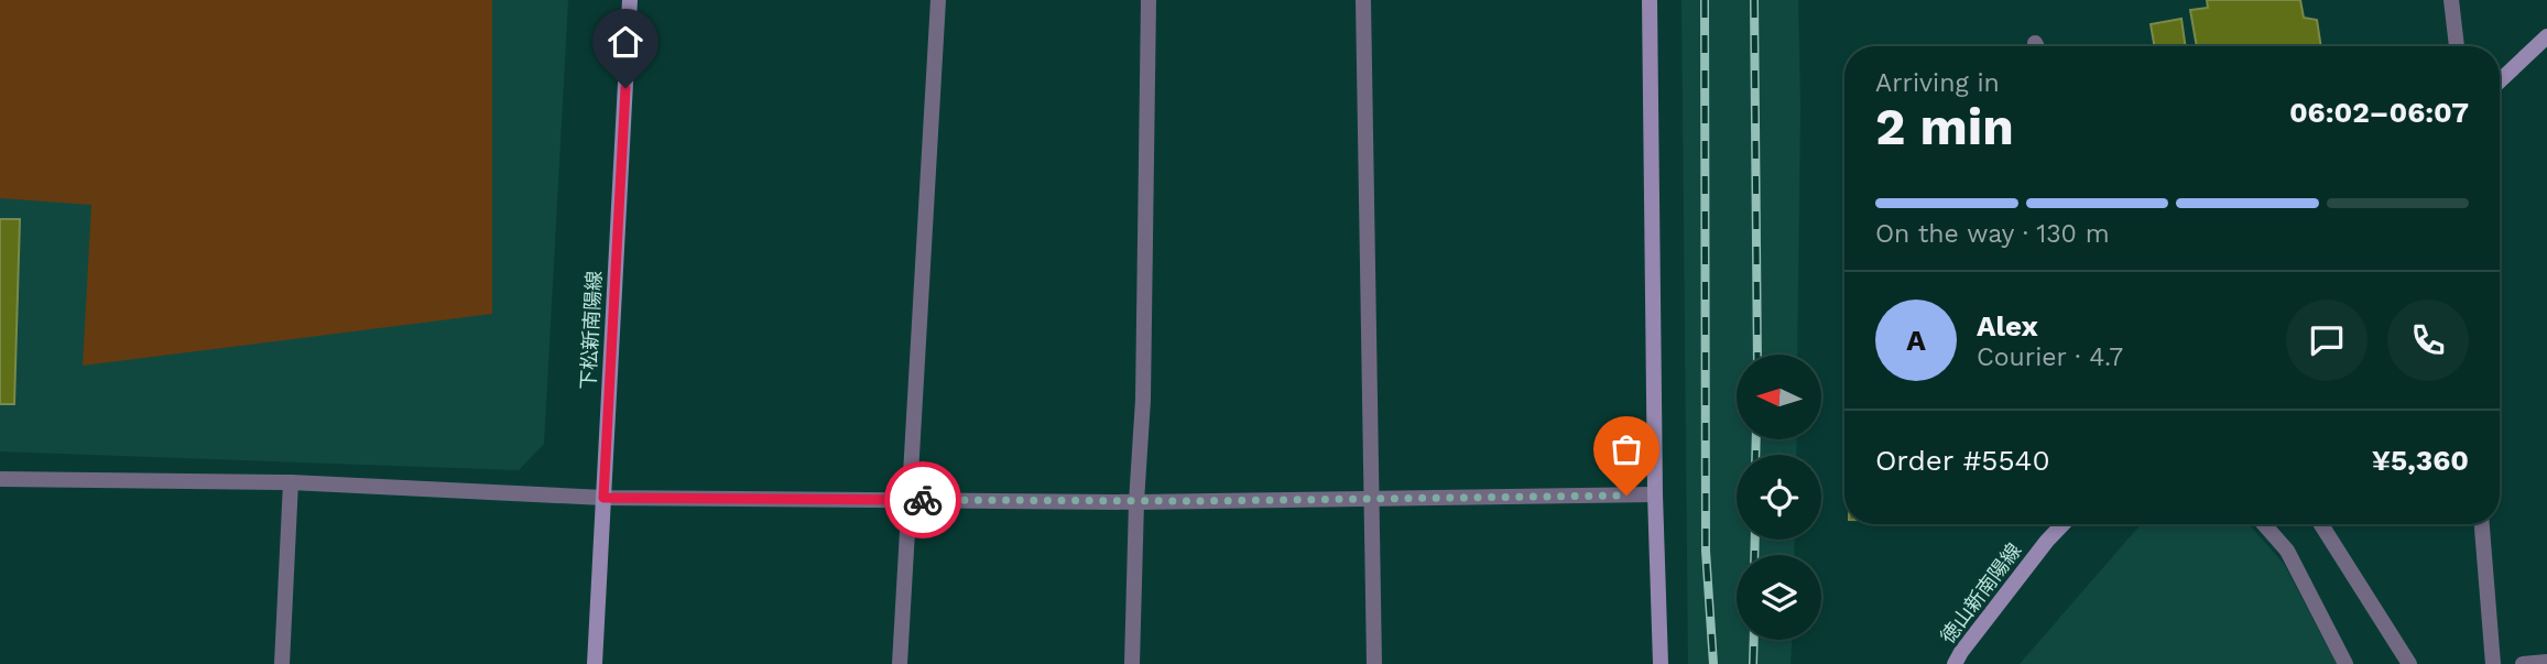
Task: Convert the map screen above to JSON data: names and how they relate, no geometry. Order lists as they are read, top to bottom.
{
  "streets": {
    "main road": ["下松新南陽線", "徳山新南陽線"]
  },
  "north": "left",
  "page": {
    "heading": ["2 min", "Arriving in", "06:02–06:07"],
    "panel": [
      "Alex",
      "Courier · 4.7",
      "Order #5540",
      "¥5,360"
    ],
    "bar": "On the way · 130 m",
    "round": "A"
  }
}
